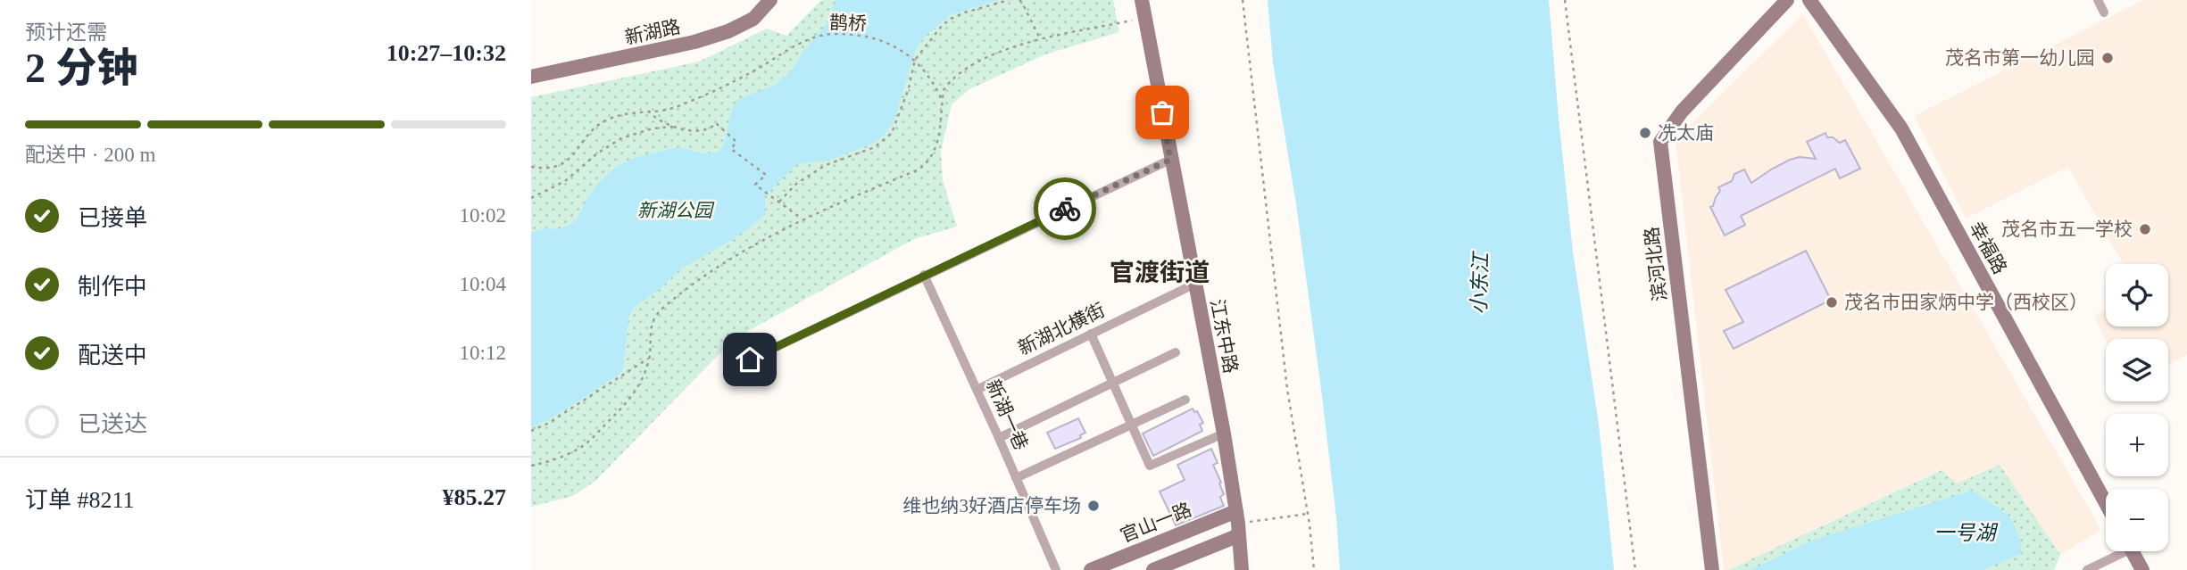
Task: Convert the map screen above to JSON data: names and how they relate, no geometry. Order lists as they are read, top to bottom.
{
  "streets": {
    "street": [
      "新湖路",
      "幸福路",
      "滨河北路",
      "新湖北横街",
      "江东中路",
      "新湖一巷",
      "官山一路"
    ],
    "path": ["鹊桥"]
  },
  "crossings": [
    ["新湖北横街", "江东中路"],
    ["新湖北横街", "新湖一巷"],
    ["江东中路", "官山一路"]
  ],
  "districts": ["官渡街道"],
  "water": ["小东江", "一号湖"],
  "parks": ["新湖公园"],
  "places": [
    "茂名市第一幼儿园",
    "冼太庙",
    "茂名市五一学校",
    "茂名市田家炳中学（西校区）",
    "维也纳3好酒店停车场"
  ],
  "page": {
    "heading": ["2 分钟", "预计还需", "10:27–10:32"],
    "panel": ["订单 #8211", "¥85.27"],
    "bar": "配送中 · 200 m",
    "list": [
      ["已接单", "10:02"],
      ["制作中", "10:04"],
      ["配送中", "10:12"],
      "已送达"
    ],
    "map_buttons": ["+", "−"]
  }
}
